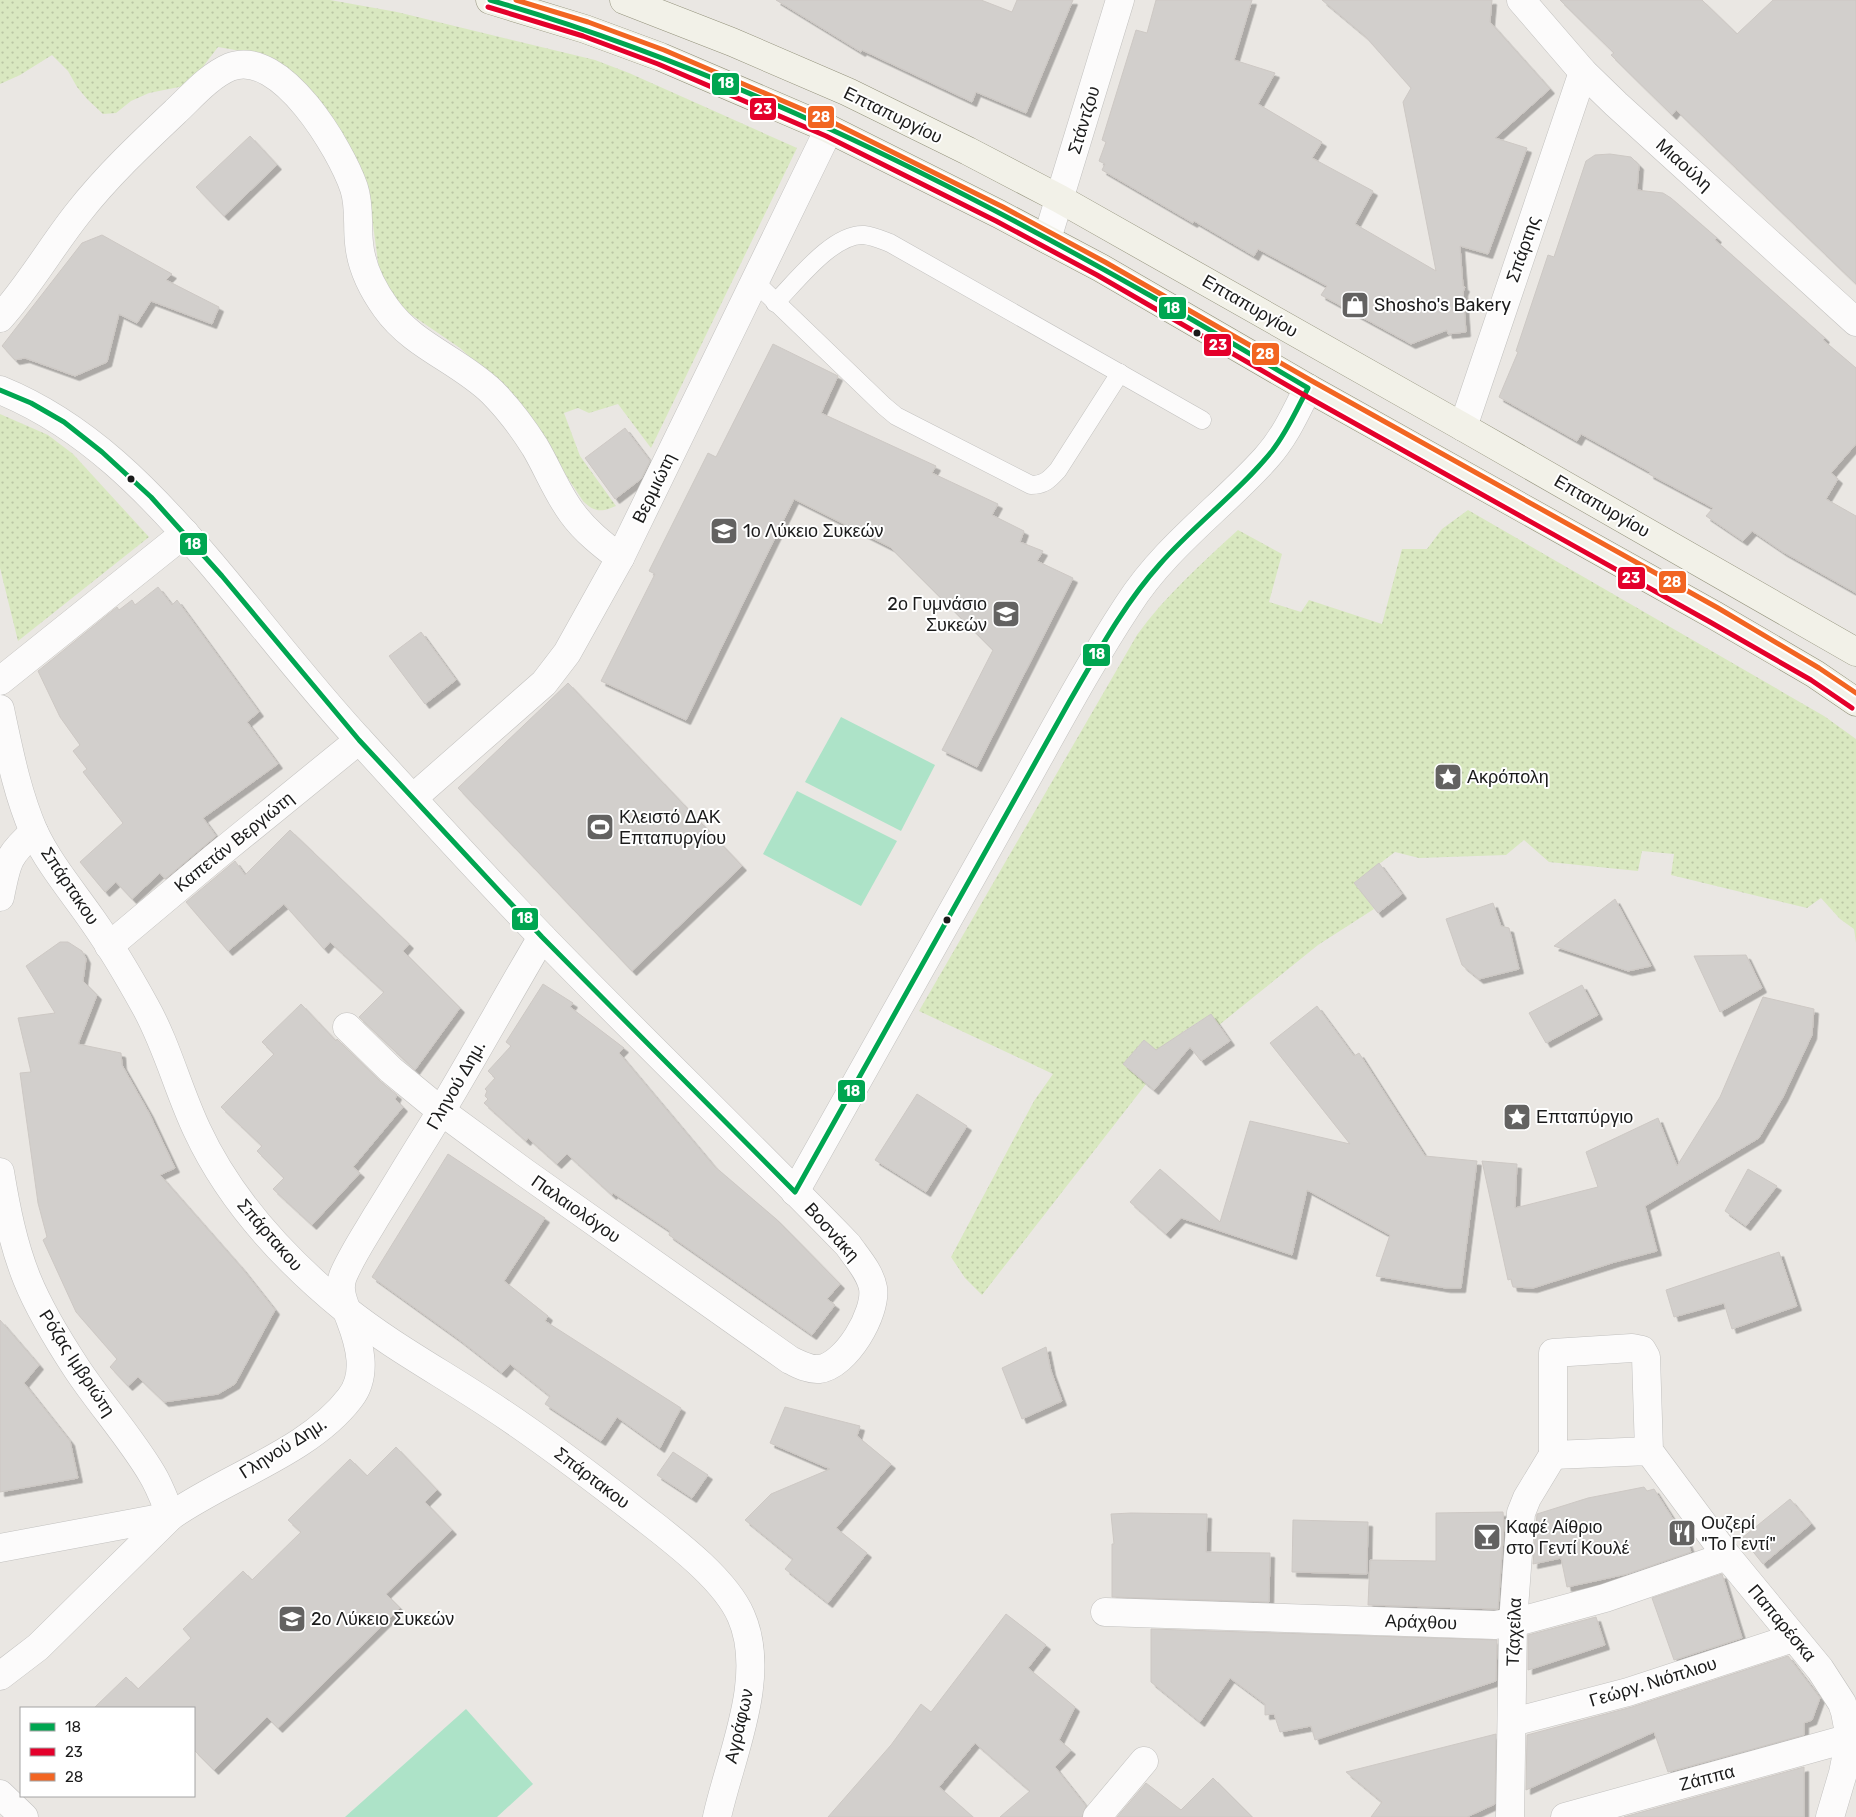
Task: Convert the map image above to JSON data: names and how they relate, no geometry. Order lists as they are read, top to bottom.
{
  "streets": {
    "main road": ["Επταπυργίου"],
    "street": [
      "Στάντζου",
      "Μιαούλη",
      "Σπάρτης",
      "Βερμιώτη",
      "Καπετάν Βεργιώτη",
      "Σπάρτακου",
      "Γληνού Δημ.",
      "Παλαιολόγου",
      "Βοσνάκη",
      "Ρόζας Ιμβριώτη",
      "Αράχθου",
      "Παπαρέσκα",
      "Τζαχείλα",
      "Γεώργ. Νιόπλιου",
      "Αγράφων",
      "Ζάππα"
    ]
  },
  "crossings": [
    ["Επταπυργίου", "Στάντζου"],
    ["Επταπυργίου", "Σπάρτης"],
    ["Μιαούλη", "Σπάρτης"],
    ["Βερμιώτη", "Βοσνάκη"],
    ["Καπετάν Βεργιώτη", "Σπάρτακου"],
    ["Καπετάν Βεργιώτη", "Βοσνάκη"],
    ["Σπάρτακου", "Γληνού Δημ."],
    ["Σπάρτακου", "Αγράφων"],
    ["Γληνού Δημ.", "Παλαιολόγου"],
    ["Γληνού Δημ.", "Βοσνάκη"],
    ["Γληνού Δημ.", "Ρόζας Ιμβριώτη"],
    ["Παλαιολόγου", "Βοσνάκη"],
    ["Αράχθου", "Παπαρέσκα"],
    ["Αράχθου", "Τζαχείλα"],
    ["Παπαρέσκα", "Γεώργ. Νιόπλιου"],
    ["Παπαρέσκα", "Ζάππα"],
    ["Τζαχείλα", "Γεώργ. Νιόπλιου"]
  ],
  "places": {
    "shop": ["Shosho's Bakery"],
    "school or university": ["1ο Λύκειο Συκεών", "2ο Γυμνάσιο Συκεών", "2ο Λύκειο Συκεών"],
    "place": ["Ακρόπολη", "Επταπύργιο"],
    "sports": ["Κλειστό ΔΑΚ Επταπυργίου"],
    "restaurant": ["Ουζερί \"Το Γεντί\""],
    "bar": ["Καφέ Αίθριο στο Γεντί Κουλέ"]
  },
  "lines": ["transit line 18", "transit line 28", "transit line 23"],
  "legend": ["18", "23", "28"]
}
